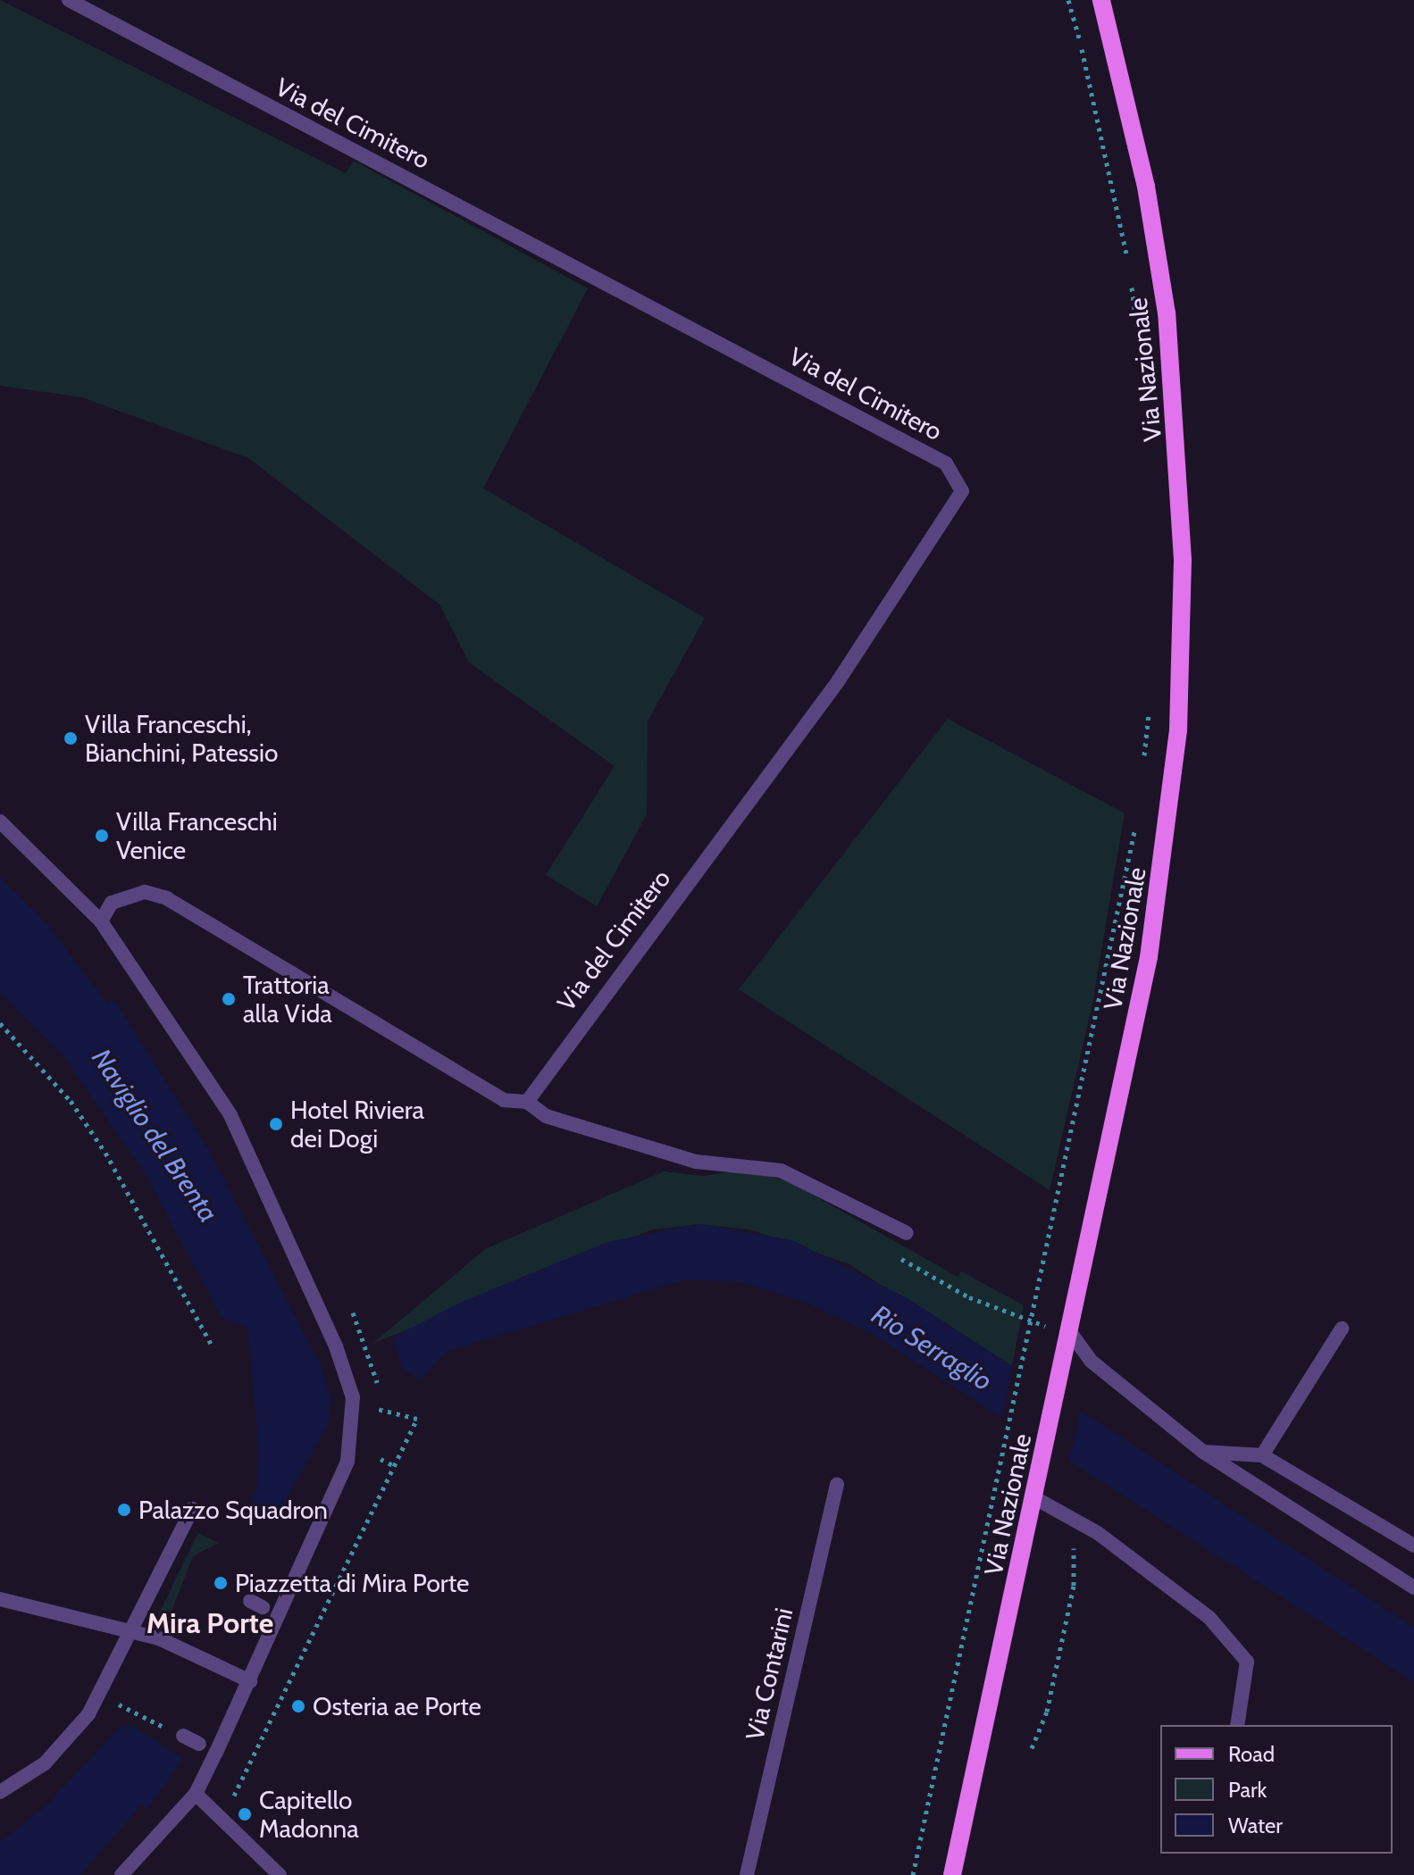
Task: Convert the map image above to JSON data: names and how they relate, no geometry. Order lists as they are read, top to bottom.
{
  "streets": {
    "main road": ["Via Nazionale"],
    "street": ["Via del Cimitero", "Via Contarini"]
  },
  "districts": ["Mira Porte"],
  "water": ["Naviglio del Brenta", "Rio Serraglio"],
  "places": [
    "Villa Franceschi, Bianchini, Patessio",
    "Villa Franceschi Venice",
    "Trattoria alla Vida",
    "Hotel Riviera dei Dogi",
    "Palazzo Squadron",
    "Piazzetta di Mira Porte",
    "Osteria ae Porte",
    "Capitello Madonna"
  ],
  "legend": ["Road", "Park", "Water"]
}
